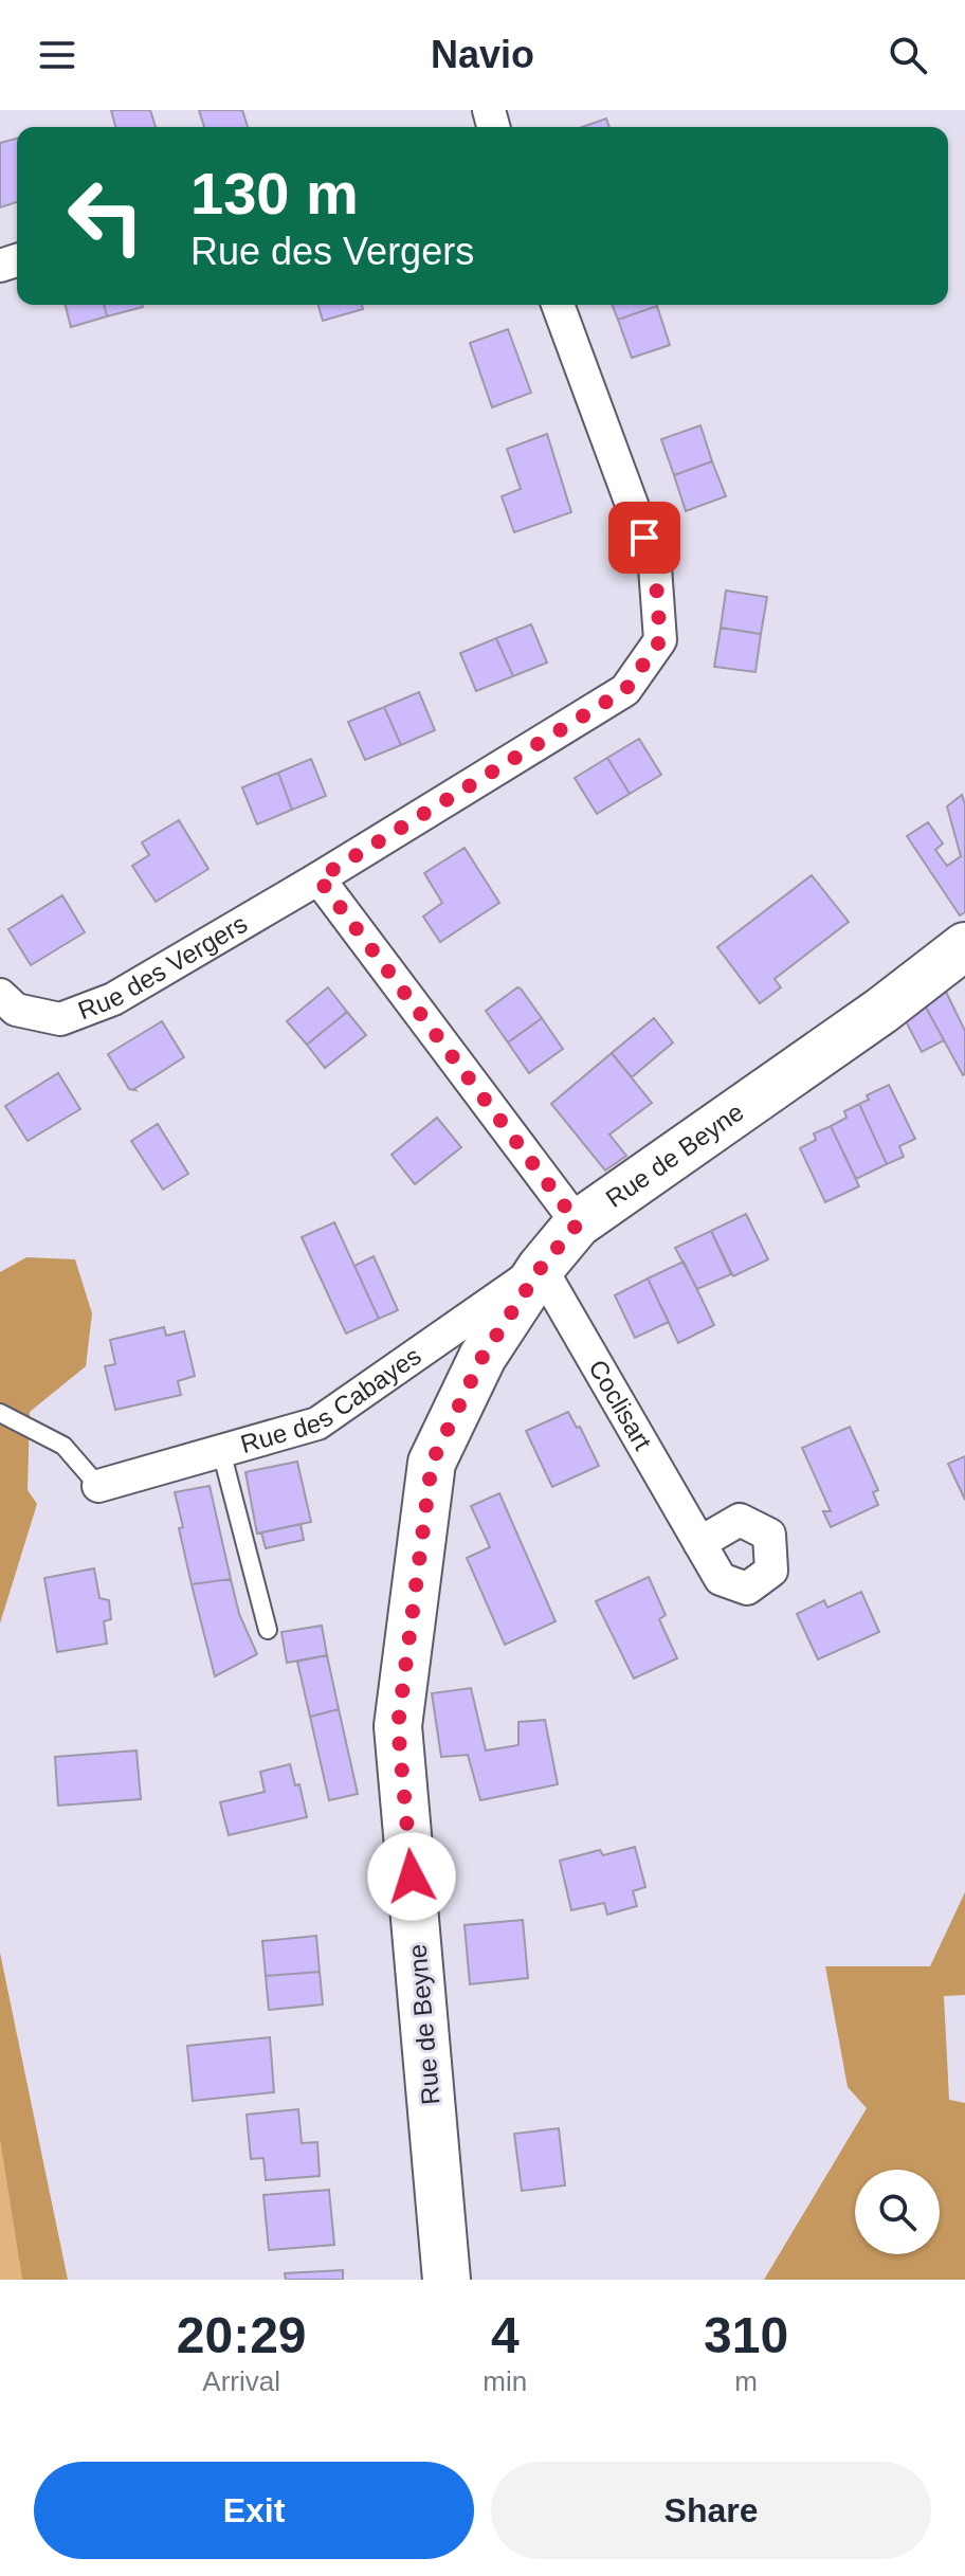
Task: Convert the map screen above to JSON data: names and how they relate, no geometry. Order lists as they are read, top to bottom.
{
  "streets": {
    "street": [
      "Rue des Vergers",
      "Rue de Beyne",
      "Rue des Cabayes",
      "Coclisart"
    ]
  },
  "crossings": [
    ["Rue de Beyne", "Rue des Cabayes"],
    ["Rue de Beyne", "Coclisart"],
    ["Rue des Cabayes", "Coclisart"]
  ],
  "page": {
    "header": "Navio",
    "turn": ["130 m", "Rue des Vergers"],
    "eta": [
      "20:29",
      "Arrival",
      "4",
      "min",
      "310",
      "m"
    ],
    "buttons": ["Exit", "Share"]
  }
}
